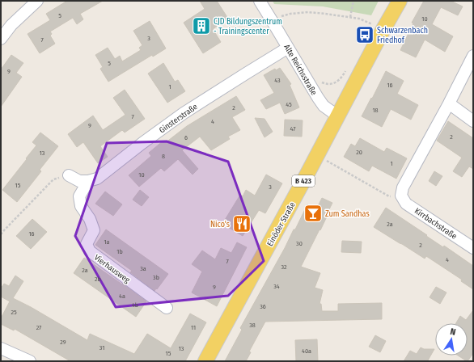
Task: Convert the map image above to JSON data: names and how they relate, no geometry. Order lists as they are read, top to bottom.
{
  "streets": {
    "main road": ["B 423", "Einöder Straße"],
    "street": [
      "Alte Reichsstraße",
      "Ginsterstraße",
      "Kirrbachstraße",
      "Vierhausweg"
    ]
  },
  "crossings": [
    ["Alte Reichsstraße", "Ginsterstraße"],
    ["Alte Reichsstraße", "Einöder Straße"],
    ["Ginsterstraße", "Vierhausweg"]
  ],
  "places": {
    "building": ["CJD Bildungszentrum - Trainingscenter"],
    "bus stop": ["Schwarzenbach Friedhof"],
    "bar": ["Zum Sandhas"],
    "restaurant": ["Nico's"]
  },
  "house_numbers": [
    "5",
    "10",
    "3",
    "7",
    "5",
    "9",
    "43",
    "16",
    "1",
    "45",
    "2",
    "18",
    "7",
    "4",
    "9",
    "47",
    "2",
    "6",
    "20",
    "13",
    "8",
    "1",
    "10",
    "15",
    "3",
    "2a",
    "16",
    "1a",
    "30",
    "2",
    "1b",
    "4",
    "7",
    "32",
    "3a",
    "2a",
    "3b",
    "2b",
    "34",
    "9",
    "4a",
    "4b",
    "36",
    "25",
    "38",
    "27",
    "11",
    "29",
    "31",
    "13",
    "40a",
    "15"
  ],
  "north": "top"
}
